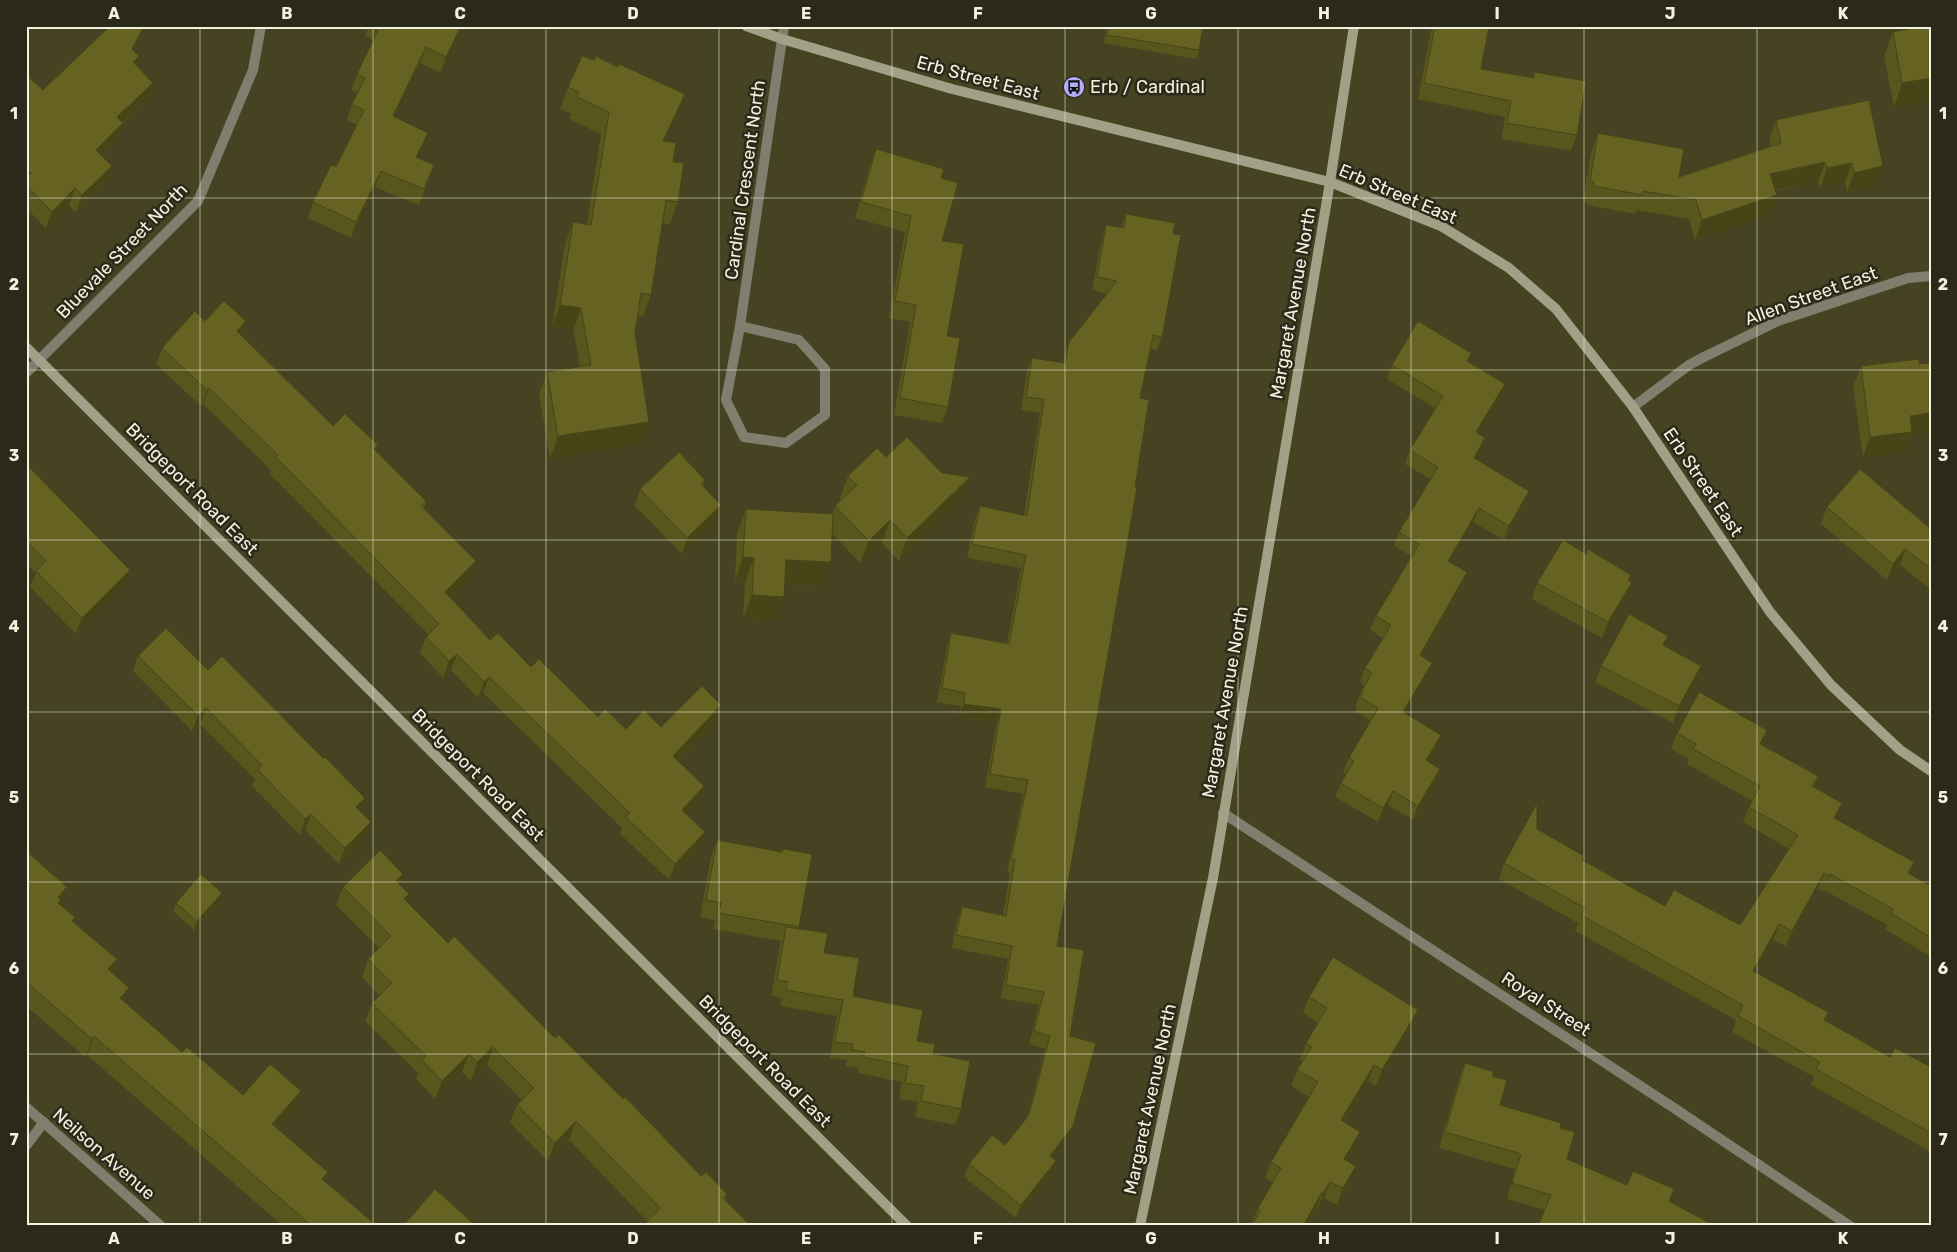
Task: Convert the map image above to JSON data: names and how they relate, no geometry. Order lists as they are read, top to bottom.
{
  "streets": {
    "main road": ["Erb Street East", "Margaret Avenue North", "Bridgeport Road East"],
    "street": [
      "Cardinal Crescent North",
      "Bluevale Street North",
      "Allen Street East",
      "Royal Street",
      "Neilson Avenue"
    ]
  },
  "crossings": [
    ["Erb Street East", "Cardinal Crescent North"],
    ["Erb Street East", "Allen Street East"],
    ["Erb Street East", "Margaret Avenue North"],
    ["Bluevale Street North", "Bridgeport Road East"],
    ["Margaret Avenue North", "Royal Street"]
  ],
  "places": {
    "bus stop": ["Erb / Cardinal"]
  },
  "grid": {
    "columns": [
      "A",
      "B",
      "C",
      "D",
      "E",
      "F",
      "G",
      "H",
      "I",
      "J",
      "K"
    ],
    "rows": [
      "1",
      "2",
      "3",
      "4",
      "5",
      "6",
      "7"
    ]
  }
}
